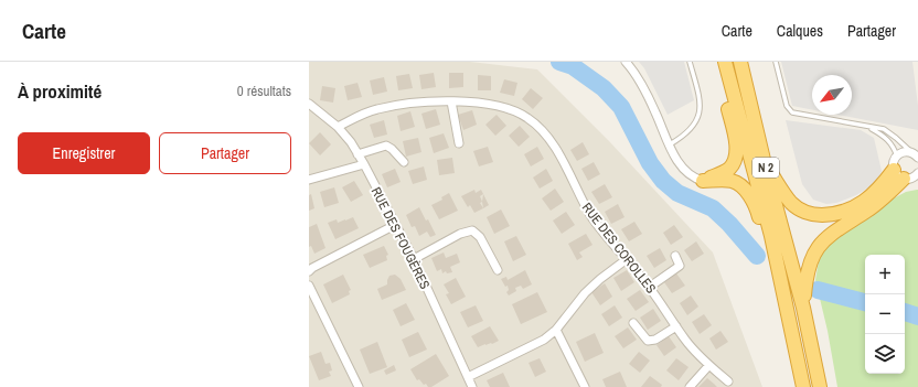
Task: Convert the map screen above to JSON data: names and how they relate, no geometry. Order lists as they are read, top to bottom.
{
  "streets": {
    "highway": ["N 2"],
    "street": ["RUE DES FOUGÈRES", "RUE DES COROLLES"]
  },
  "crossings": [
    ["RUE DES FOUGÈRES", "RUE DES COROLLES"]
  ],
  "north": "bottom left",
  "page": {
    "header": "Carte",
    "nav": ["Carte", "Calques", "Partager"],
    "heading": ["À proximité", "0 résultats"],
    "buttons": ["Enregistrer", "Partager"],
    "map_buttons": ["+", "−"]
  }
}
